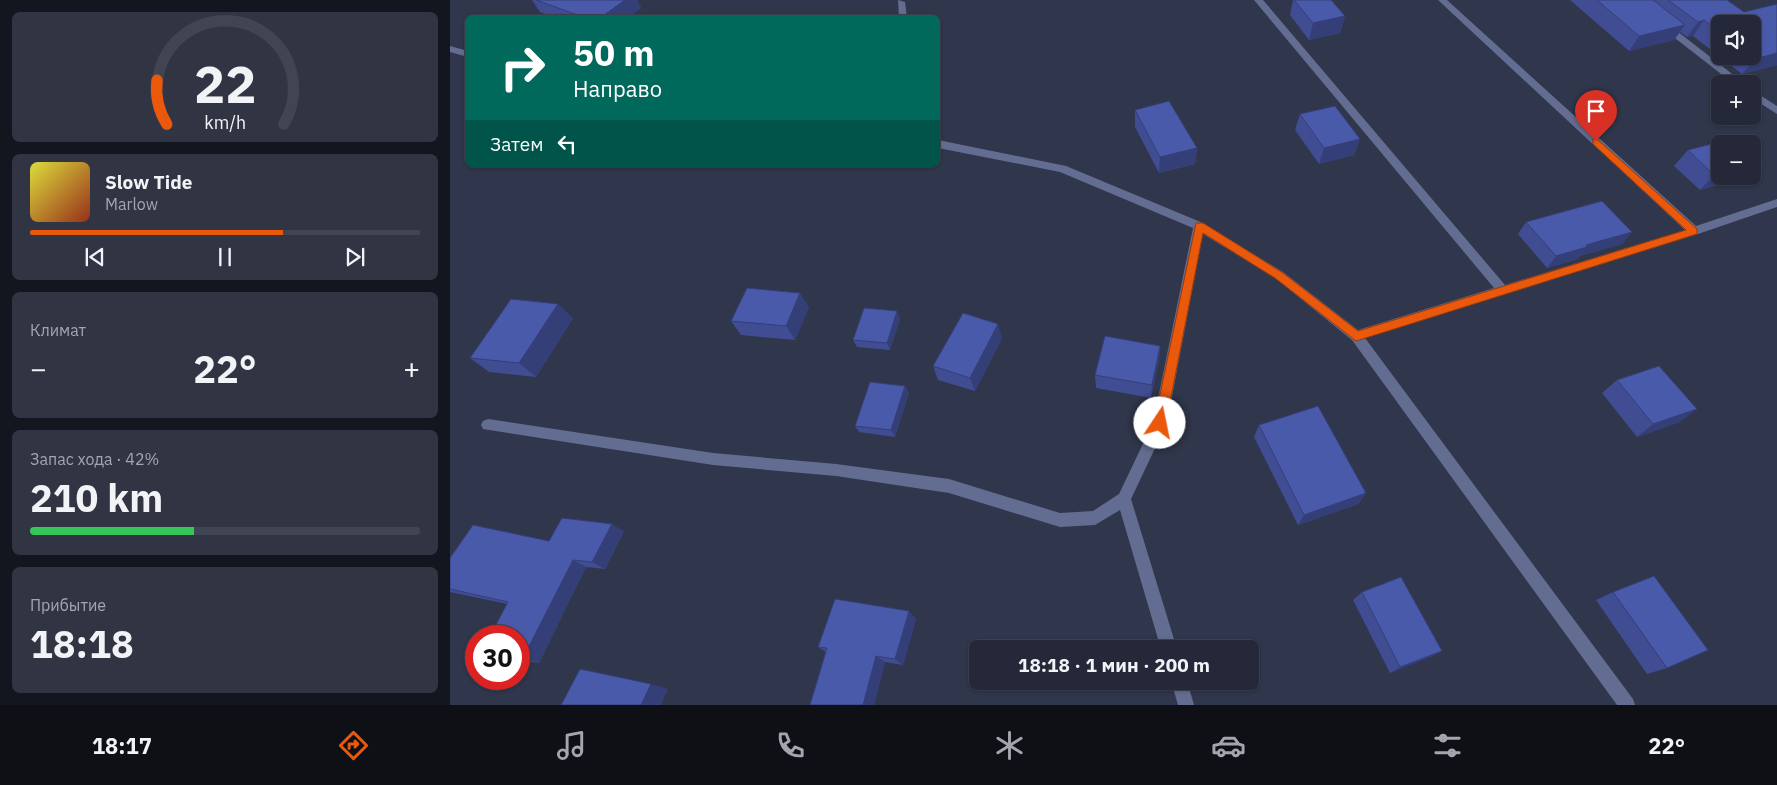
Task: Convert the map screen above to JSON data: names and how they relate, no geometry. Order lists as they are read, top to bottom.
{
  "page": {
    "map_buttons": ["+", "−"],
    "turn": ["50 m", "Направо"],
    "then": "Затем",
    "song": ["Slow Tide", "Marlow"],
    "tile": [
      "Климат",
      ["Запас хода · 42%", "210 km"],
      ["Прибытие", "18:18"]
    ],
    "heat": ["−", "22°", "+"],
    "limit": "30",
    "trip": "18:18 · 1 мин · 200 m",
    "tabs": ["18:17", "22°"],
    "gauge": ["22", "km/h"]
  }
}
